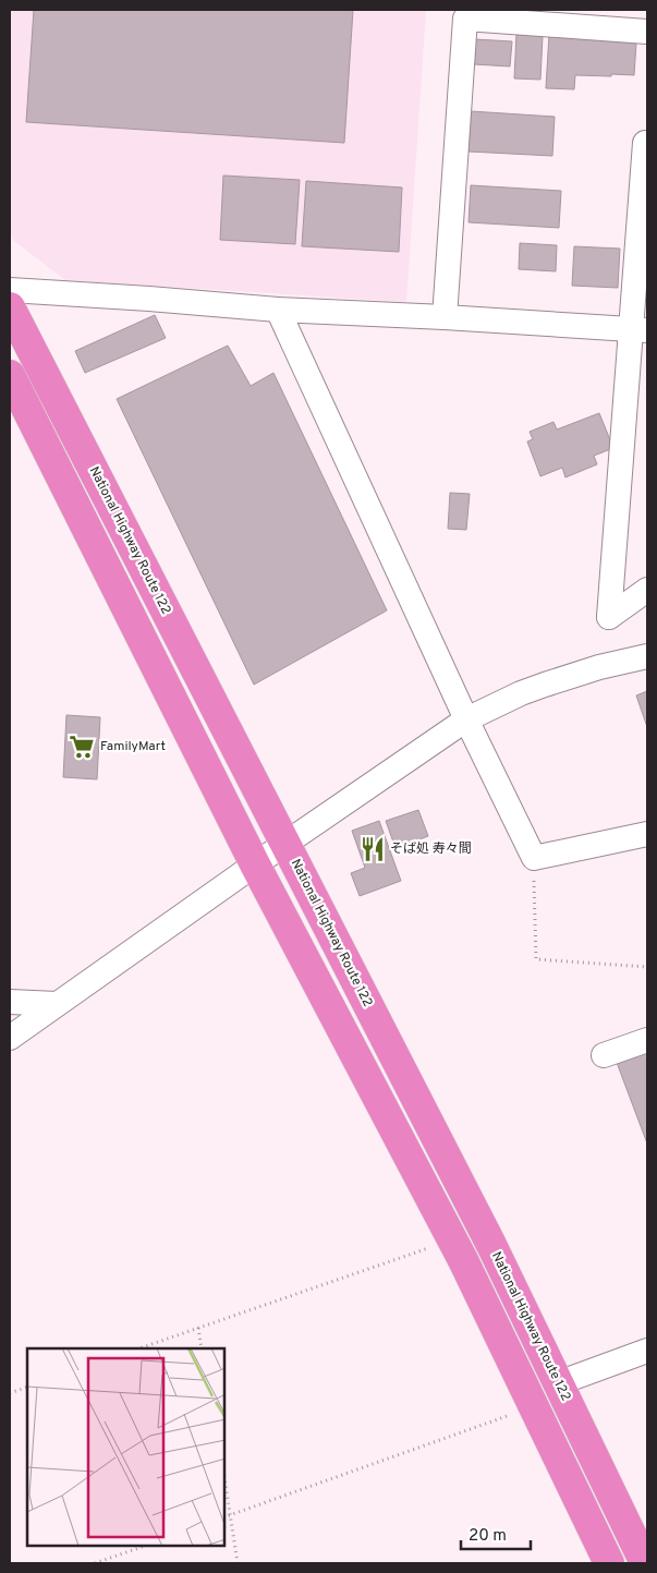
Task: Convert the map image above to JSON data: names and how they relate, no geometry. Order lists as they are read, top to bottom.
{
  "streets": {
    "highway": ["National Highway Route 122"]
  },
  "places": {
    "supermarket": ["FamilyMart"],
    "restaurant": ["そば処 寿々間"]
  },
  "scale_bar": "20 m"
}
